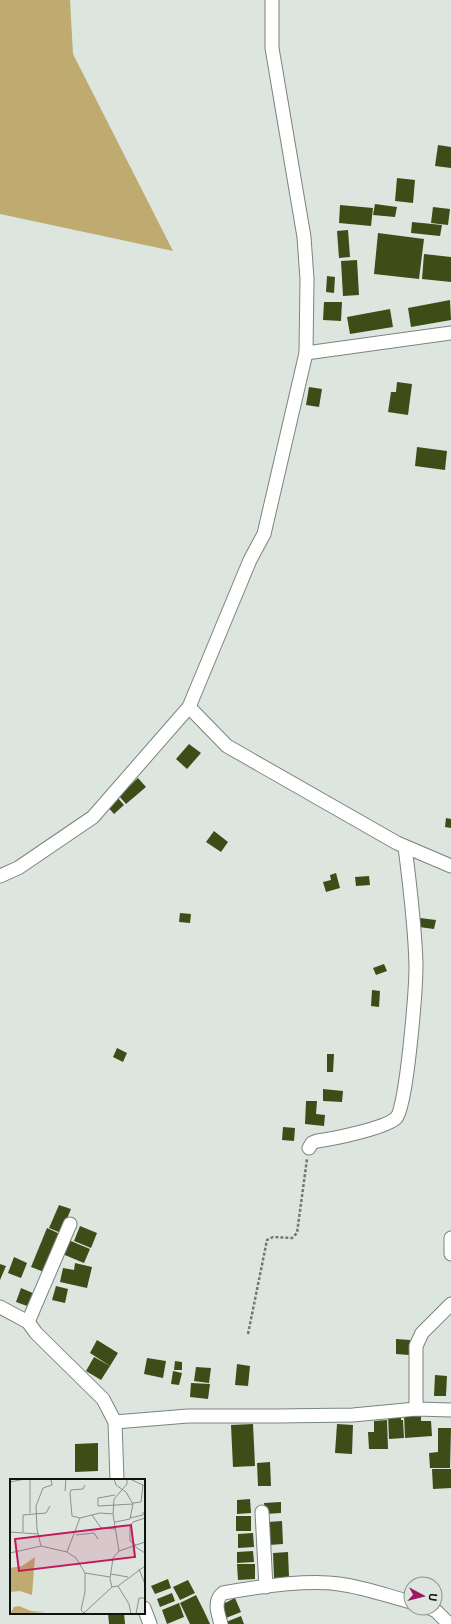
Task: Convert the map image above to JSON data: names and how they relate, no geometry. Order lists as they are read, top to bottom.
{
  "north": "right"
}
